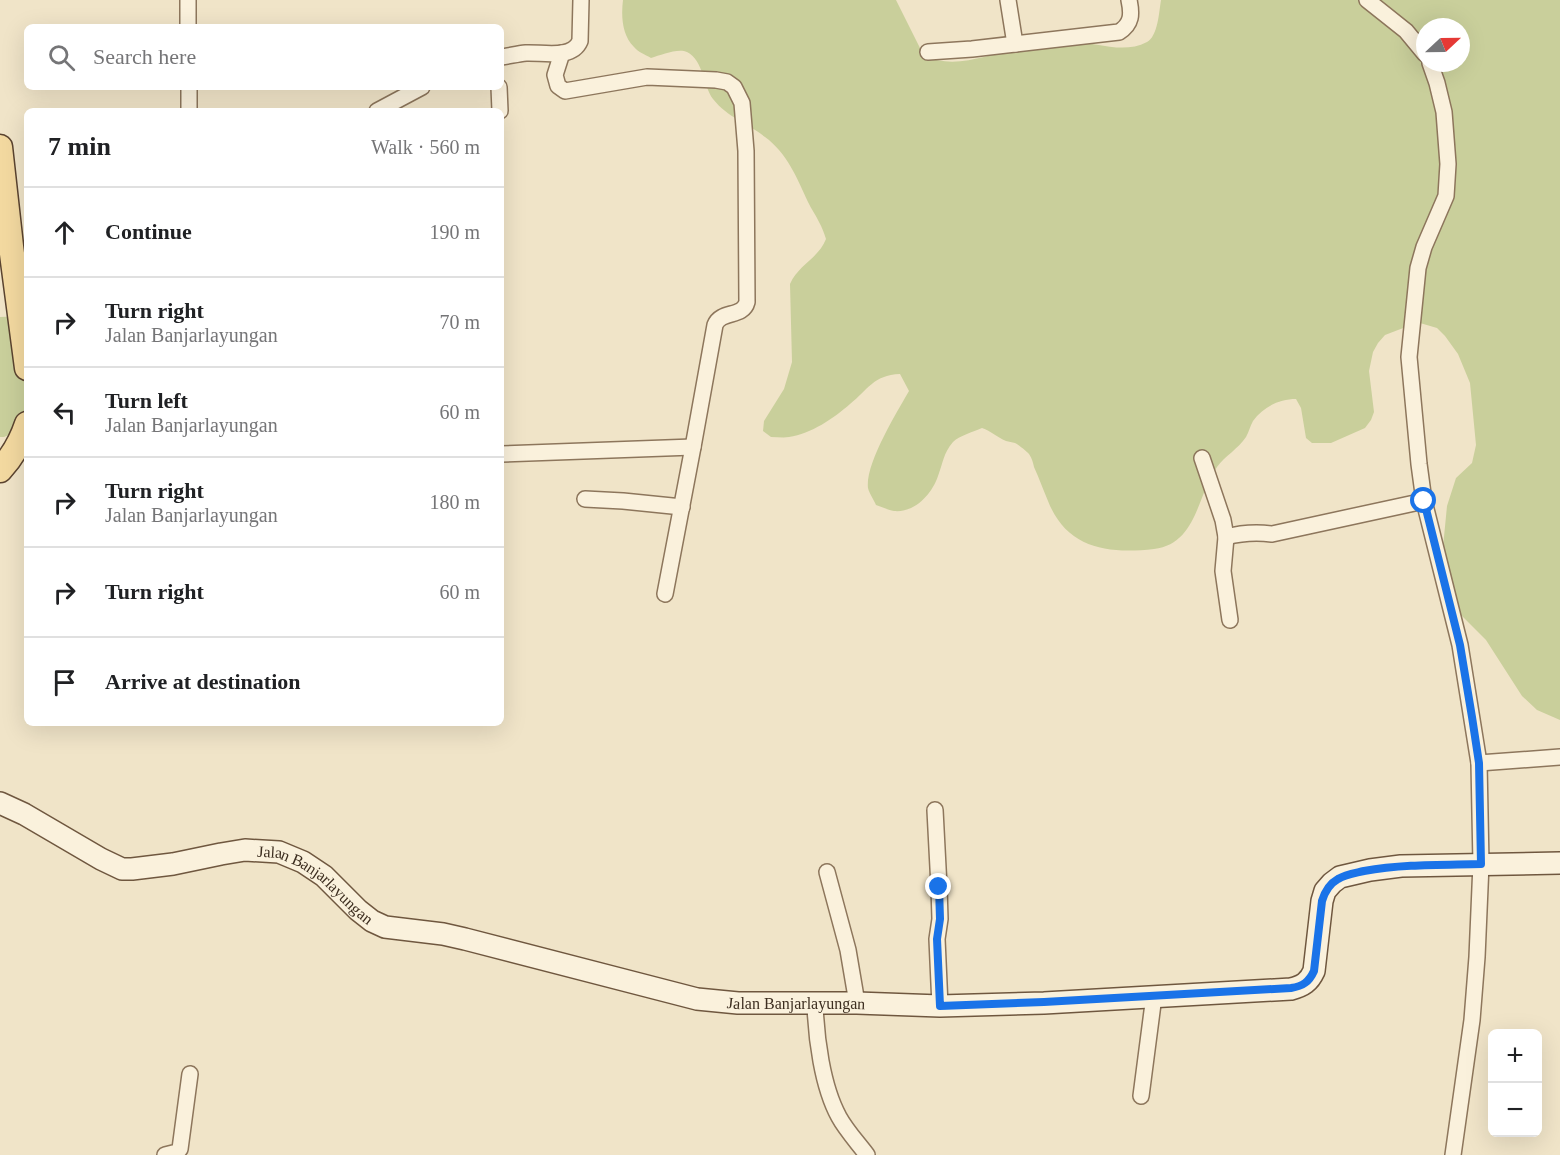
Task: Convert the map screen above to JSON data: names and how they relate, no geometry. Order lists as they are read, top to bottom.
{
  "streets": {
    "street": ["Jalan Banjarlayungan"]
  },
  "north": "right",
  "page": {
    "search": "Search here",
    "heading": ["7 min", "Walk · 560 m"],
    "list": [
      ["Continue", "190 m"],
      ["Turn right", "Jalan Banjarlayungan", "70 m"],
      ["Turn left", "Jalan Banjarlayungan", "60 m"],
      ["Turn right", "Jalan Banjarlayungan", "180 m"],
      ["Turn right", "60 m"],
      "Arrive at destination"
    ],
    "map_buttons": ["+", "−"]
  }
}
